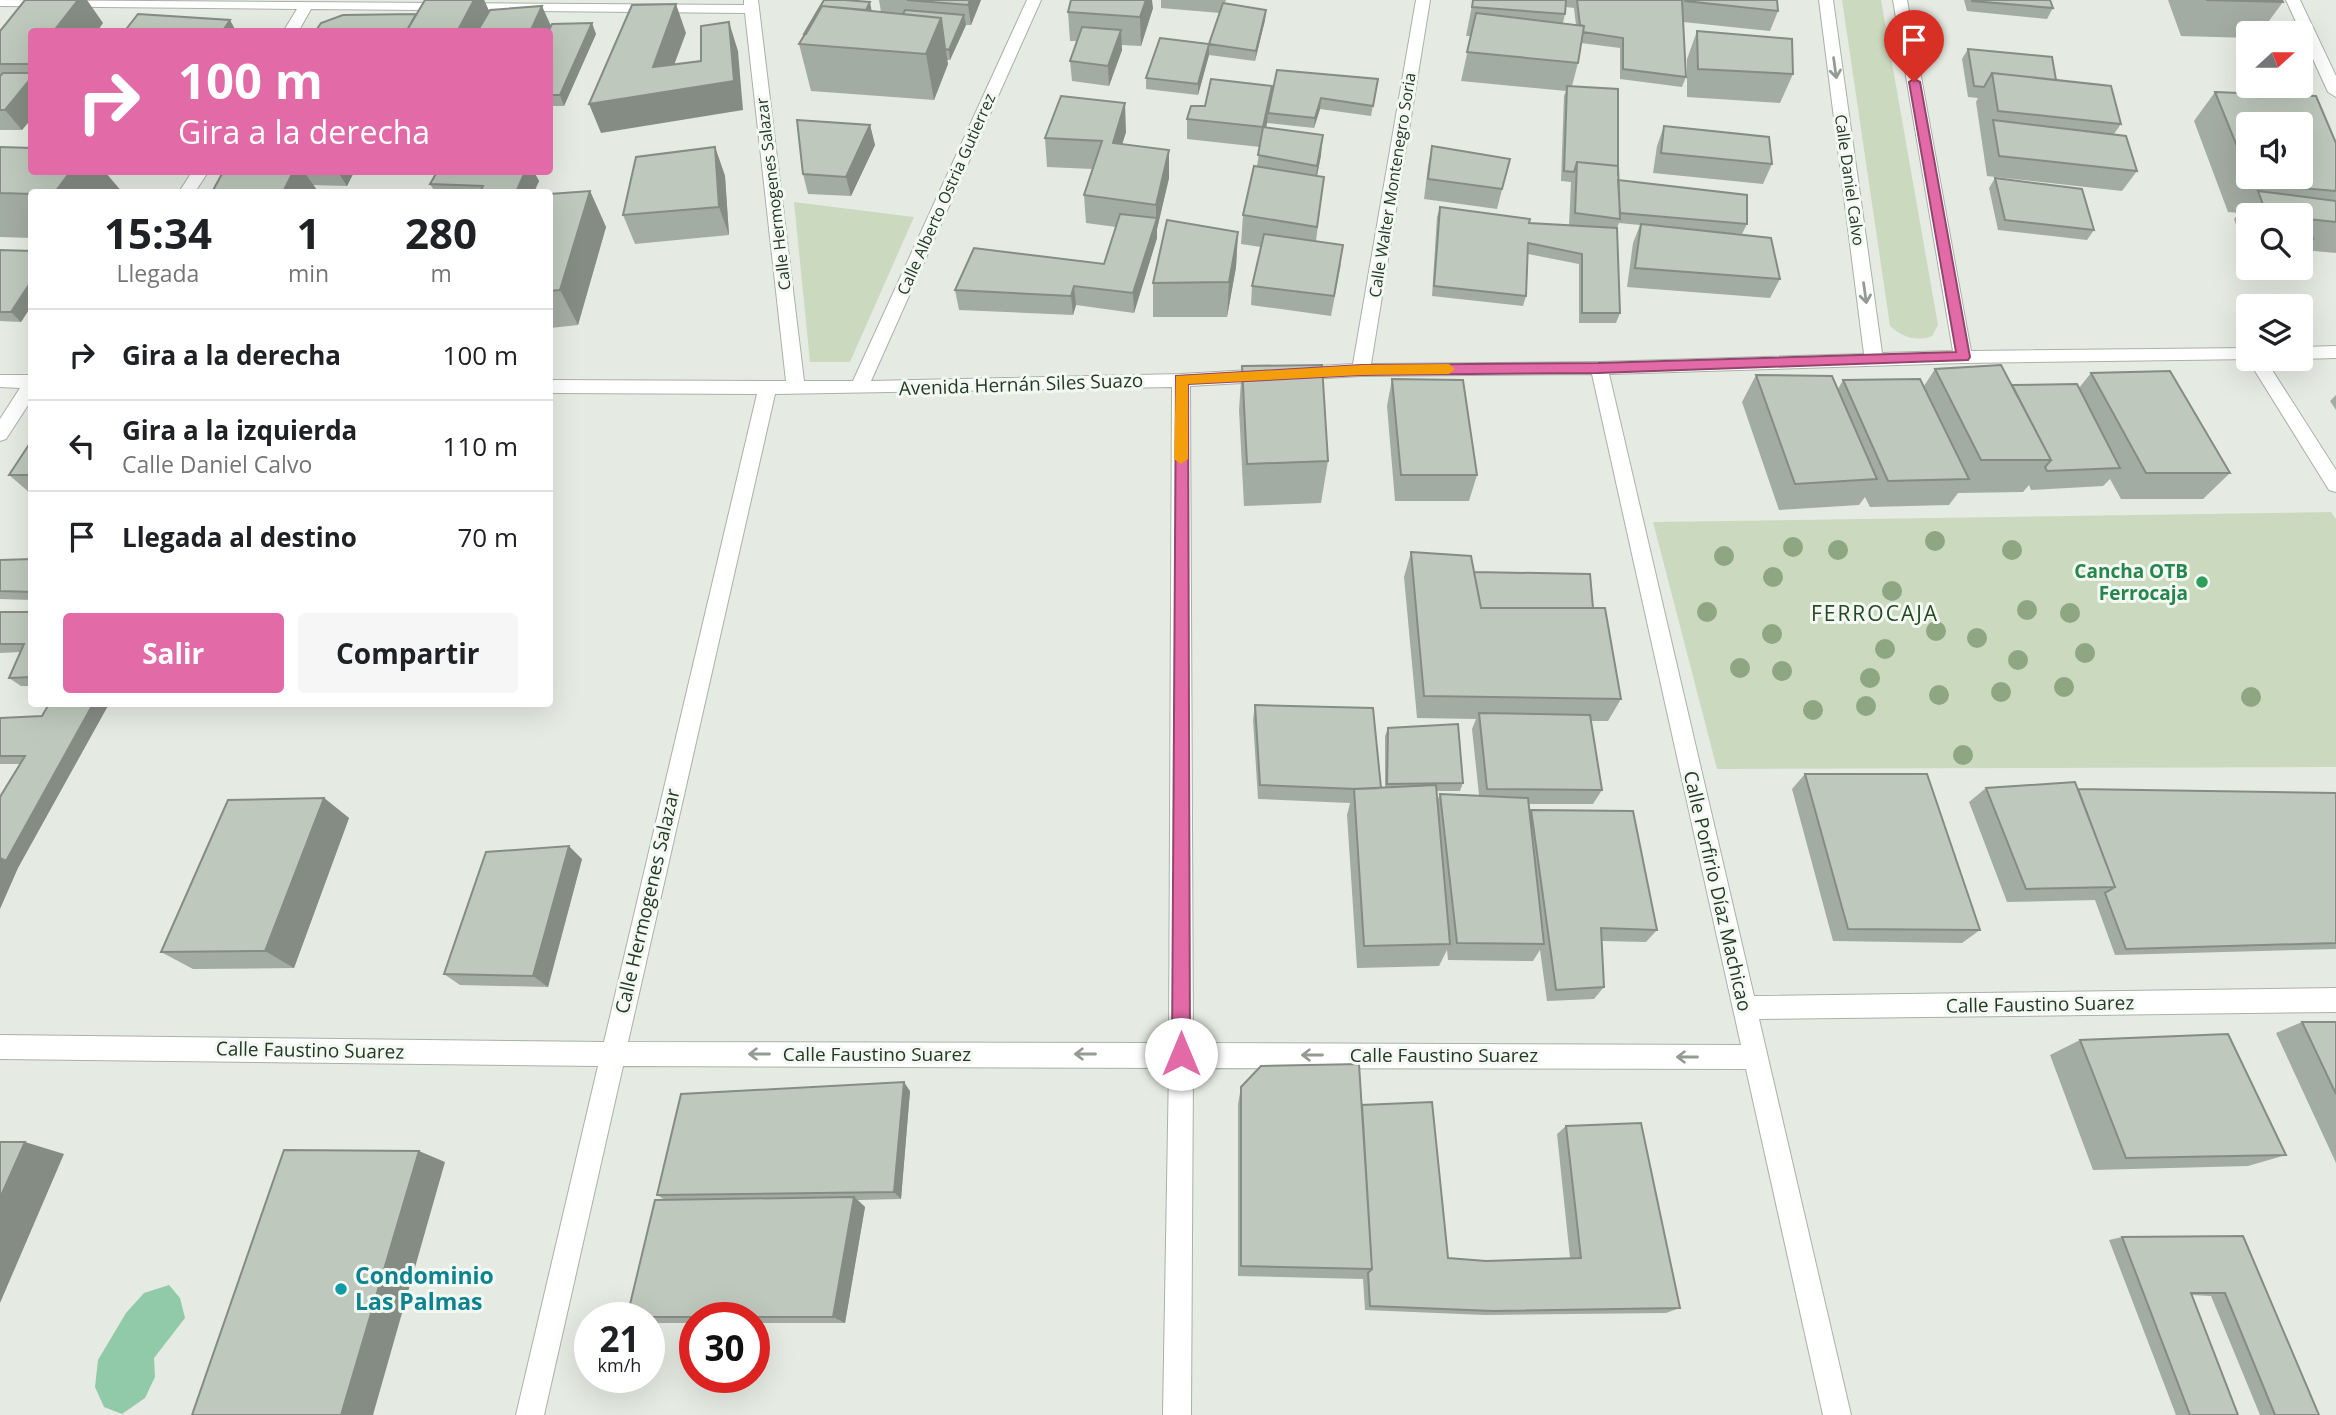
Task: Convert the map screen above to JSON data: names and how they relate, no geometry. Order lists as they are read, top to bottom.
{
  "streets": {
    "street": [
      "Calle Daniel Calvo",
      "Calle Walter Montenegro Soria",
      "Calle Hermogenes Salazar",
      "Calle Alberto Ostria Gutierrez",
      "Avenida Hernán Siles Suazo",
      "Calle Porfirio Díaz Machicao",
      "Calle Faustino Suarez"
    ]
  },
  "crossings": [
    ["Calle Daniel Calvo", "Avenida Hernán Siles Suazo"],
    ["Calle Walter Montenegro Soria", "Avenida Hernán Siles Suazo"],
    ["Calle Hermogenes Salazar", "Avenida Hernán Siles Suazo"],
    ["Calle Hermogenes Salazar", "Calle Faustino Suarez"],
    ["Calle Alberto Ostria Gutierrez", "Avenida Hernán Siles Suazo"],
    ["Avenida Hernán Siles Suazo", "Calle Porfirio Díaz Machicao"],
    ["Calle Porfirio Díaz Machicao", "Calle Faustino Suarez"]
  ],
  "one_way": ["Calle Faustino Suarez"],
  "districts": ["FERROCAJA"],
  "places": ["Cancha OTB Ferrocaja", "Condominio Las Palmas"],
  "north": "right",
  "page": {
    "turn": ["100 m", "Gira a la derecha"],
    "eta": [
      "15:34",
      "Llegada",
      "1",
      "min",
      "280",
      "m"
    ],
    "list": [
      {
        "name": "Gira a la derecha",
        "value": "100 m"
      },
      {
        "name": "Gira a la izquierda",
        "note": "Calle Daniel Calvo",
        "value": "110 m"
      },
      {
        "name": "Llegada al destino",
        "value": "70 m"
      }
    ],
    "buttons": ["Salir", "Compartir"],
    "speed": "21 km/h",
    "limit": "30"
  }
}
